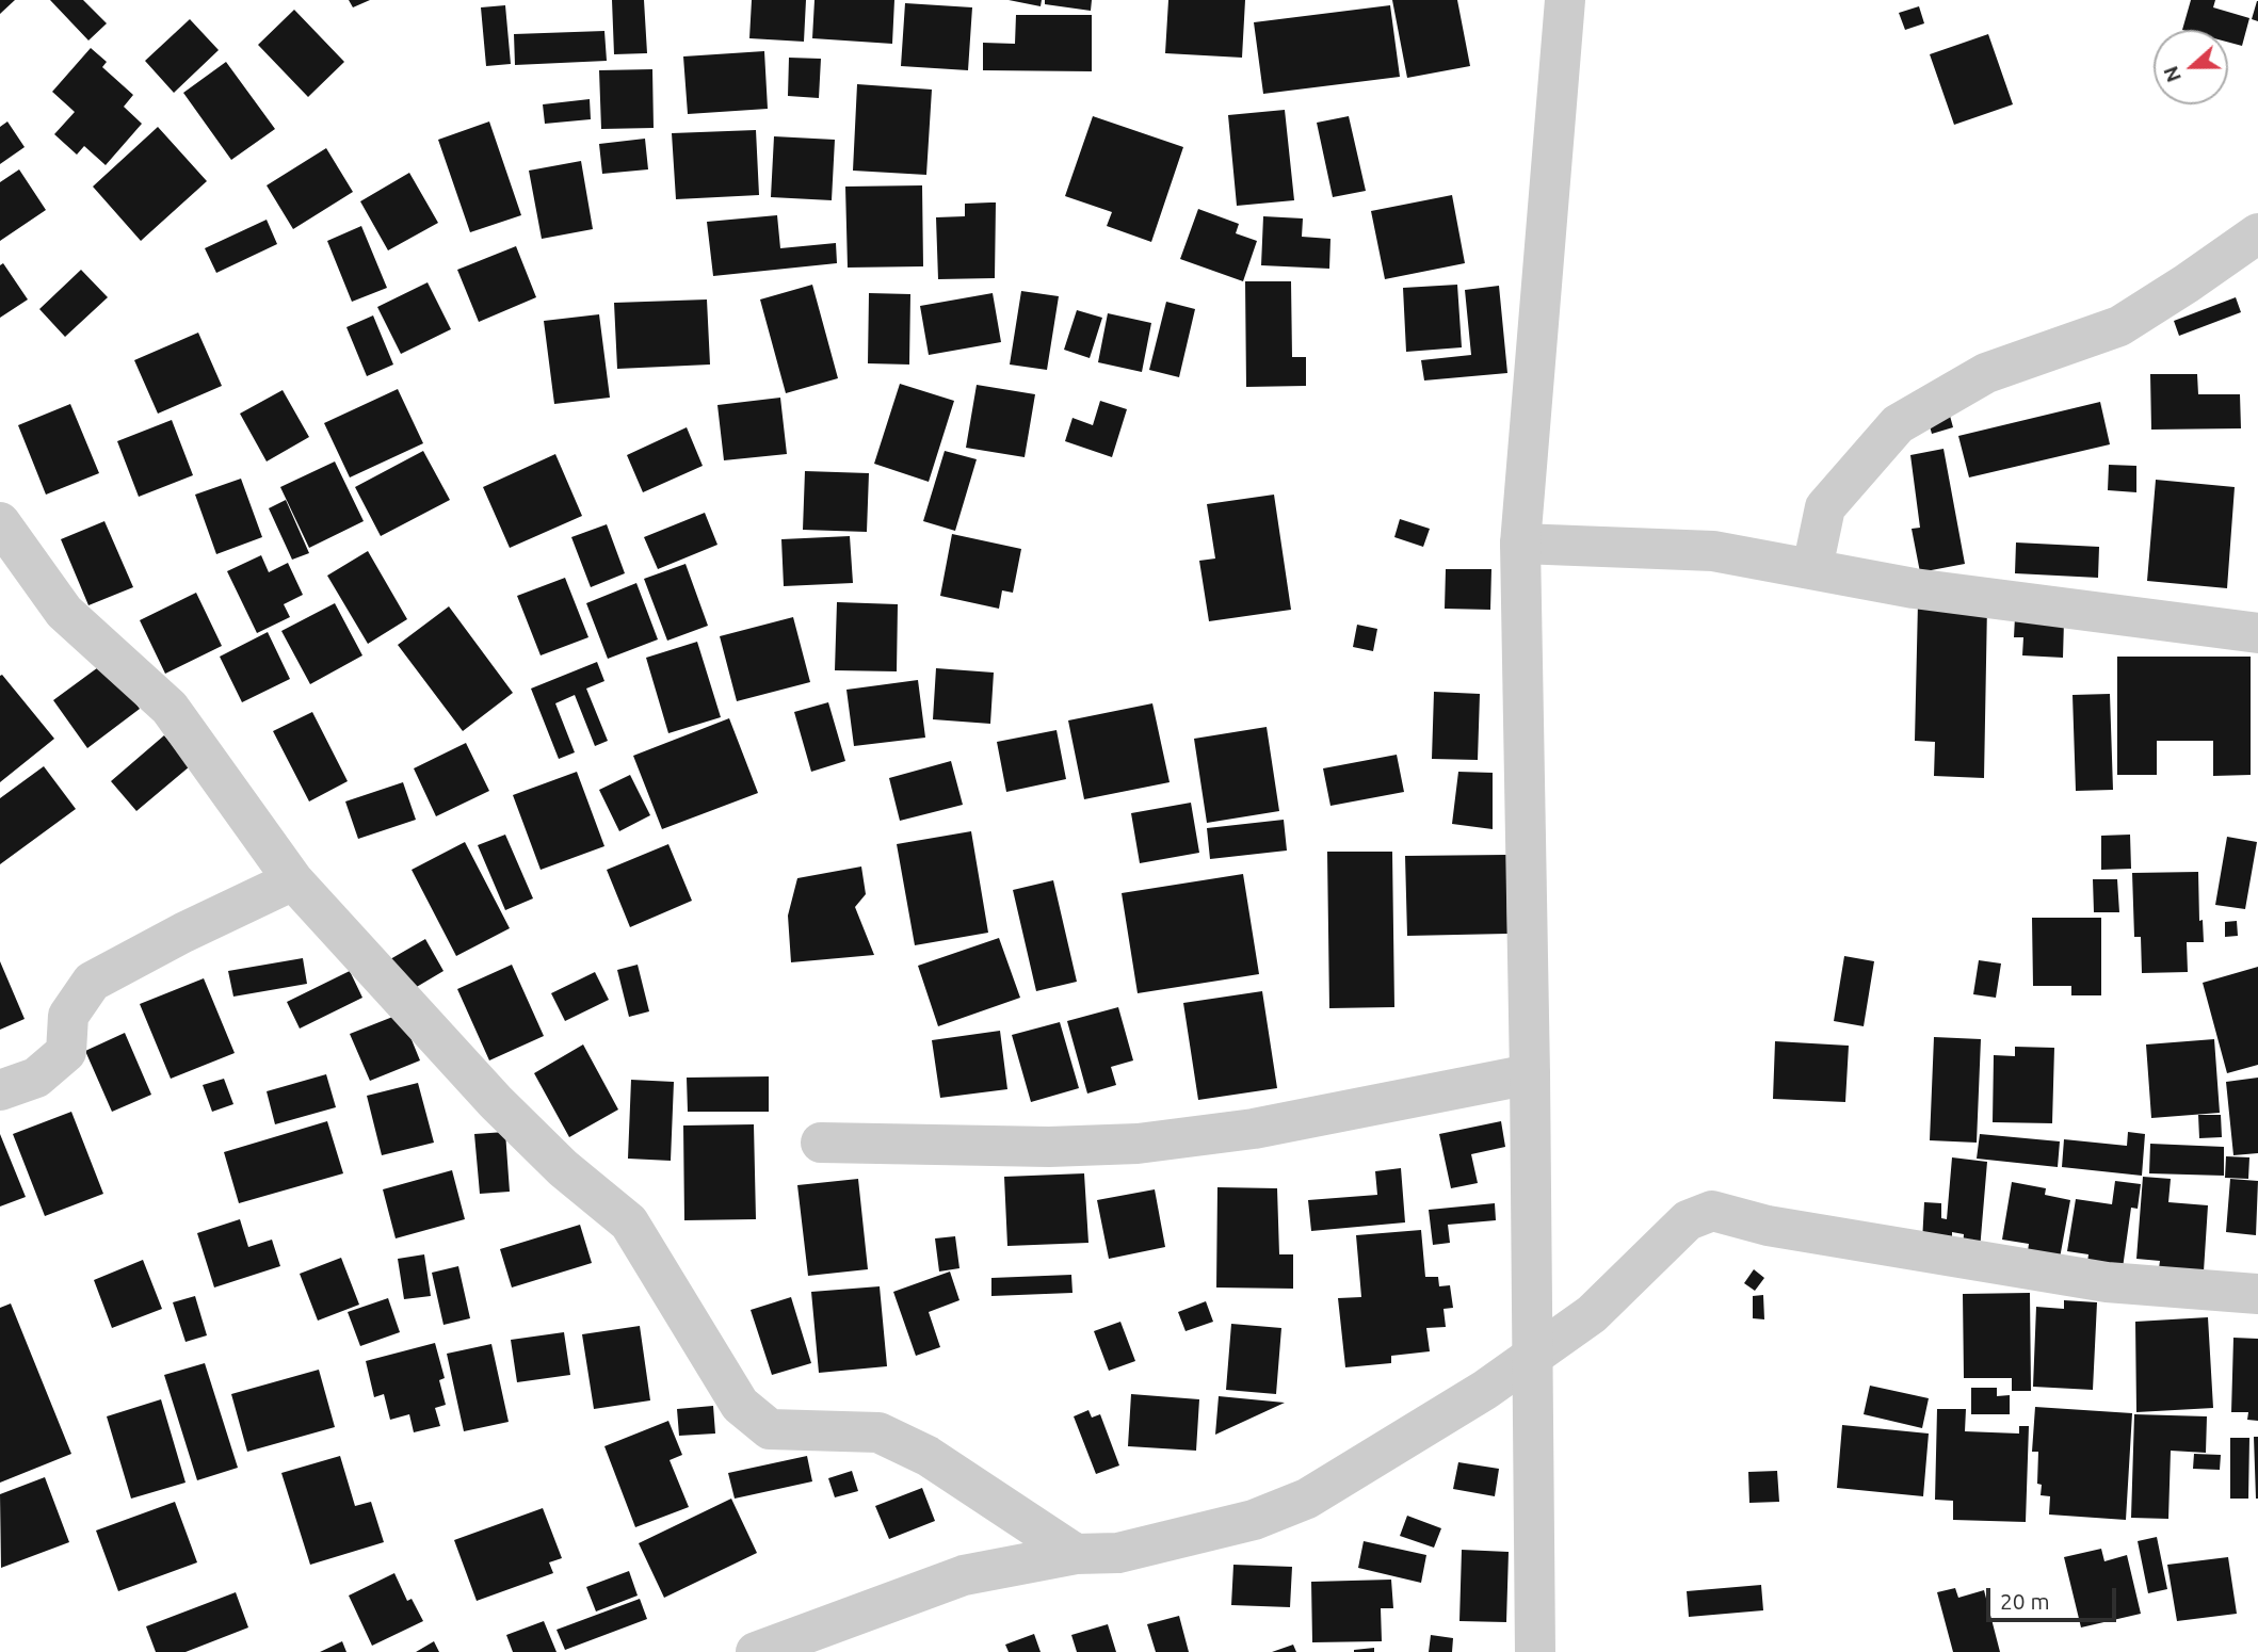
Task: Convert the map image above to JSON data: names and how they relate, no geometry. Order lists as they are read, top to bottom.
{
  "scale_bar": "20 m",
  "north": "left"
}
